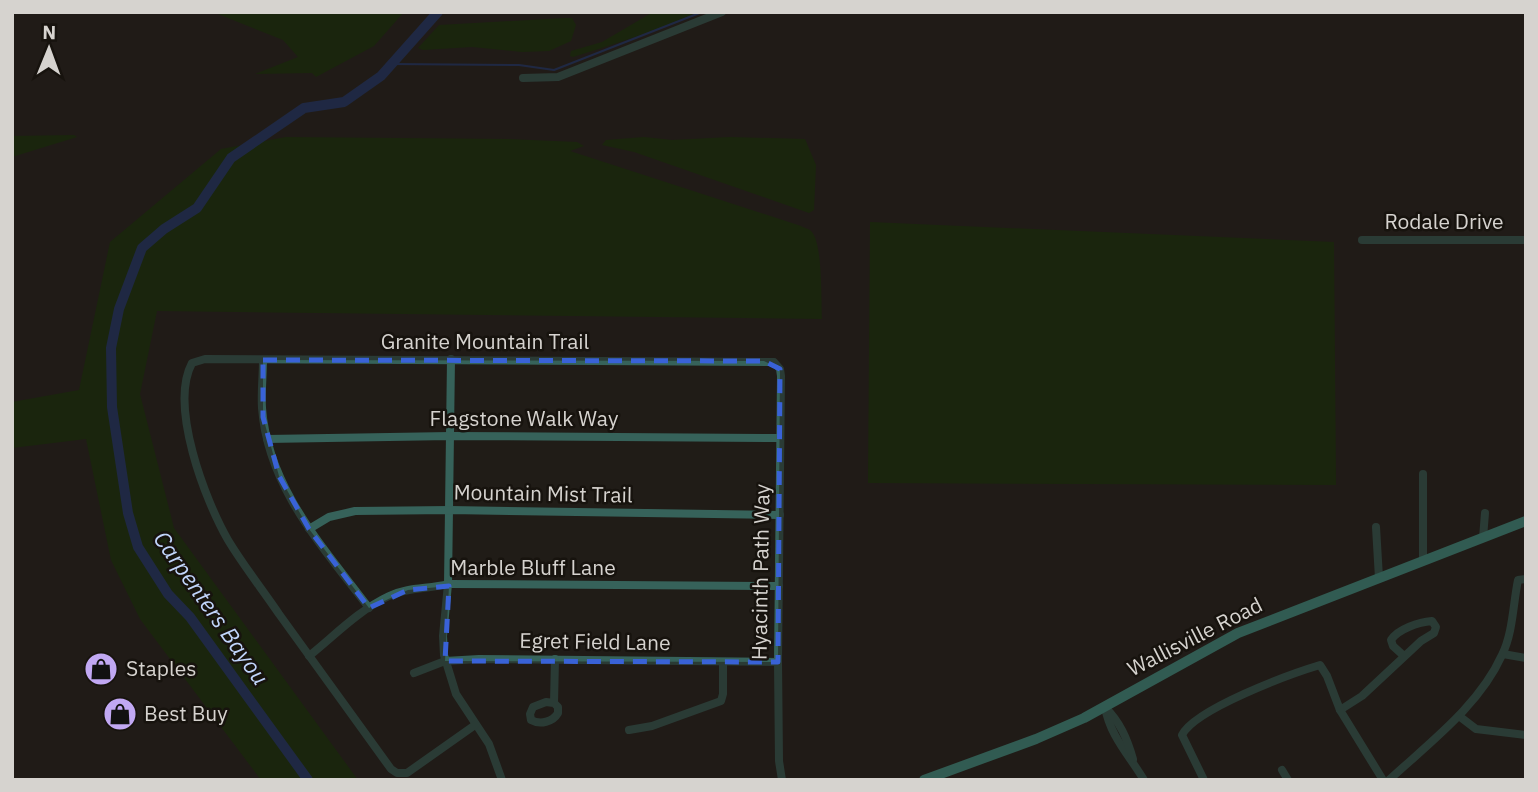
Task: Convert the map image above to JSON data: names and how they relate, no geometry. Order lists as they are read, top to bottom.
{
  "streets": {
    "main road": ["Wallisville Road"],
    "street": [
      "Rodale Drive",
      "Granite Mountain Trail",
      "Flagstone Walk Way",
      "Mountain Mist Trail",
      "Marble Bluff Lane",
      "Hyacinth Path Way",
      "Egret Field Lane"
    ]
  },
  "crossings": [
    ["Granite Mountain Trail", "Marble Bluff Lane"],
    ["Granite Mountain Trail", "Hyacinth Path Way"],
    ["Flagstone Walk Way", "Hyacinth Path Way"],
    ["Mountain Mist Trail", "Hyacinth Path Way"],
    ["Marble Bluff Lane", "Hyacinth Path Way"],
    ["Hyacinth Path Way", "Egret Field Lane"]
  ],
  "water": ["Carpenters Bayou"],
  "places": {
    "shop": ["Staples", "Best Buy"]
  },
  "north": "top"
}
